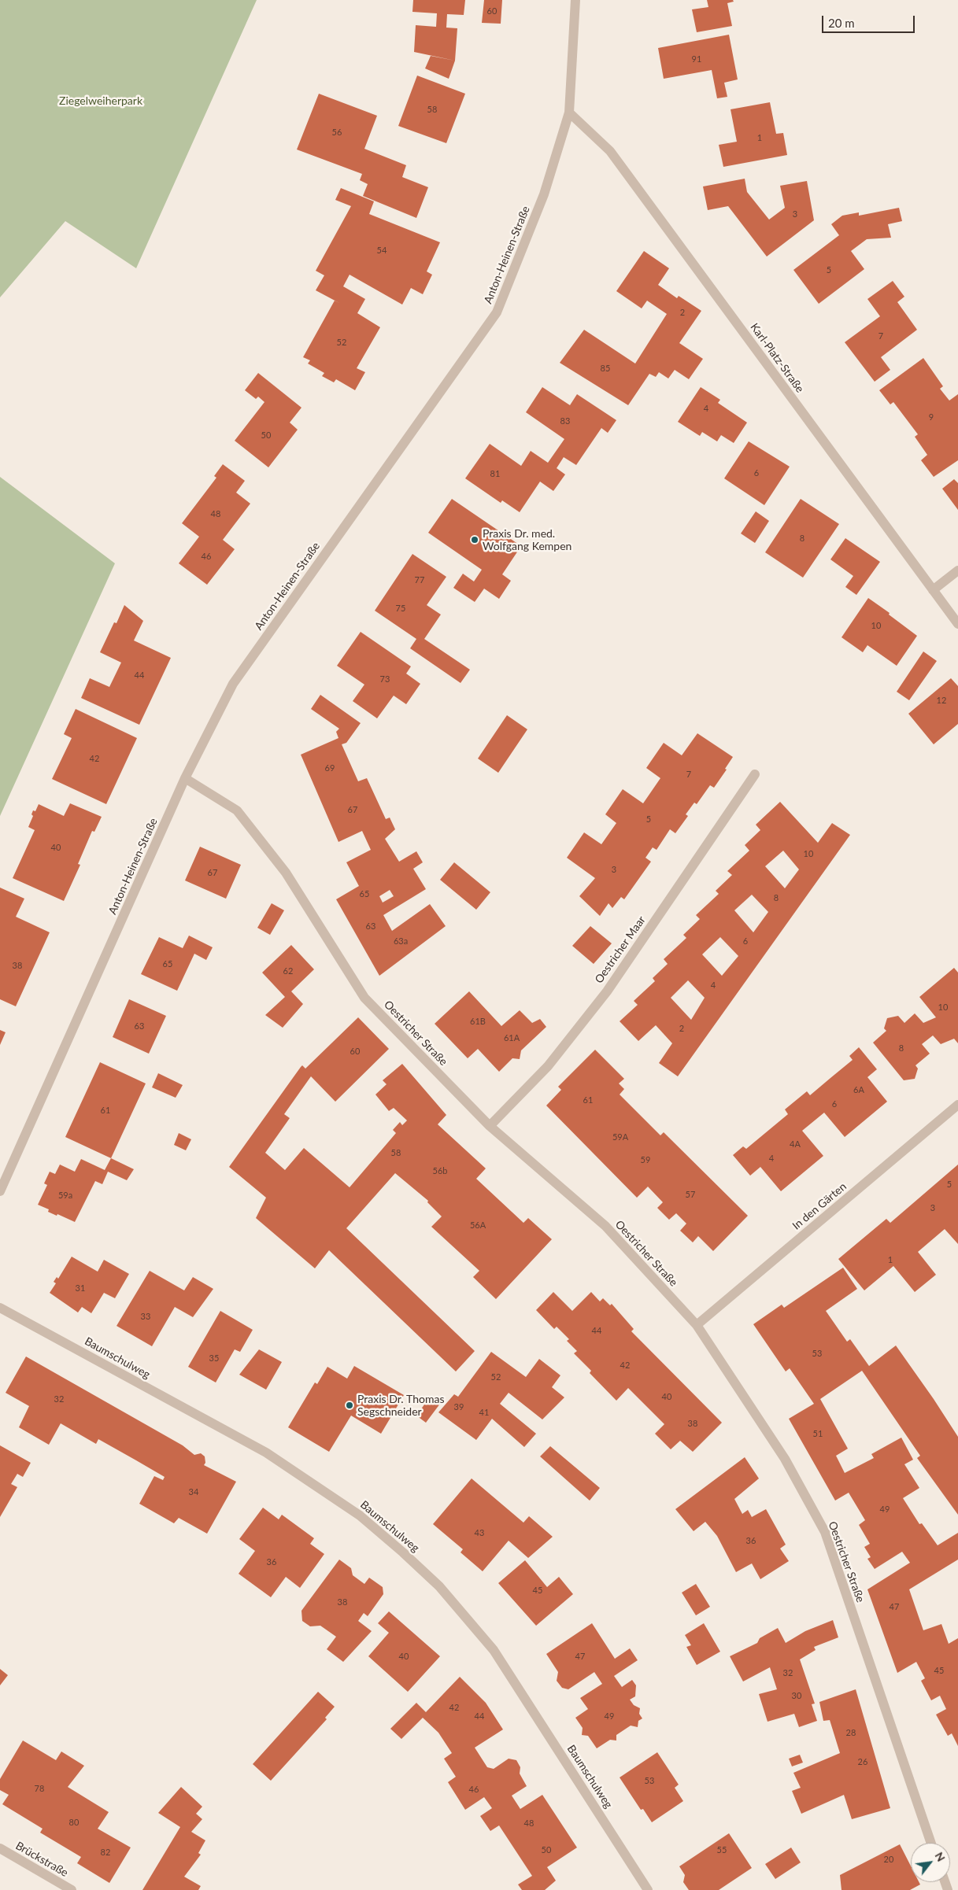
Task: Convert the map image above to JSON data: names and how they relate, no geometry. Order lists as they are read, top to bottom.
{
  "streets": {
    "street": [
      "Anton-Heinen-Straße",
      "Karl-Platz-Straße",
      "Oestricher Maar",
      "Oestricher Straße",
      "In den Gärten",
      "Baumschulweg",
      "Brückstraße"
    ]
  },
  "crossings": [
    ["Anton-Heinen-Straße", "Karl-Platz-Straße"],
    ["Anton-Heinen-Straße", "Oestricher Straße"],
    ["Oestricher Maar", "Oestricher Straße"],
    ["Oestricher Straße", "In den Gärten"]
  ],
  "parks": ["Ziegelweiherpark"],
  "places": ["Praxis Dr. med. Wolfgang Kempen", "Praxis Dr. Thomas Segschneider"],
  "house_numbers": [
    "60",
    "91",
    "58",
    "56",
    "1",
    "3",
    "54",
    "5",
    "2",
    "7",
    "52",
    "85",
    "4",
    "9",
    "83",
    "50",
    "6",
    "81",
    "48",
    "8",
    "46",
    "77",
    "75",
    "10",
    "44",
    "73",
    "12",
    "42",
    "69",
    "7",
    "67",
    "5",
    "40",
    "10",
    "3",
    "67",
    "65",
    "8",
    "63",
    "63a",
    "6",
    "65",
    "38",
    "62",
    "4",
    "10",
    "61B",
    "63",
    "2",
    "61A",
    "8",
    "60",
    "6A",
    "61",
    "6",
    "61",
    "59A",
    "4A",
    "58",
    "4",
    "59",
    "56b",
    "5",
    "57",
    "59a",
    "3",
    "56A",
    "1",
    "31",
    "33",
    "44",
    "53",
    "35",
    "42",
    "52",
    "40",
    "32",
    "39",
    "41",
    "38",
    "51",
    "34",
    "49",
    "43",
    "36",
    "36",
    "45",
    "38",
    "47",
    "40",
    "47",
    "45",
    "32",
    "30",
    "42",
    "44",
    "49",
    "28",
    "26",
    "53",
    "78",
    "46",
    "80",
    "48",
    "50",
    "55",
    "82",
    "20"
  ],
  "scale_bar": "20 m",
  "north": "top right"
}
